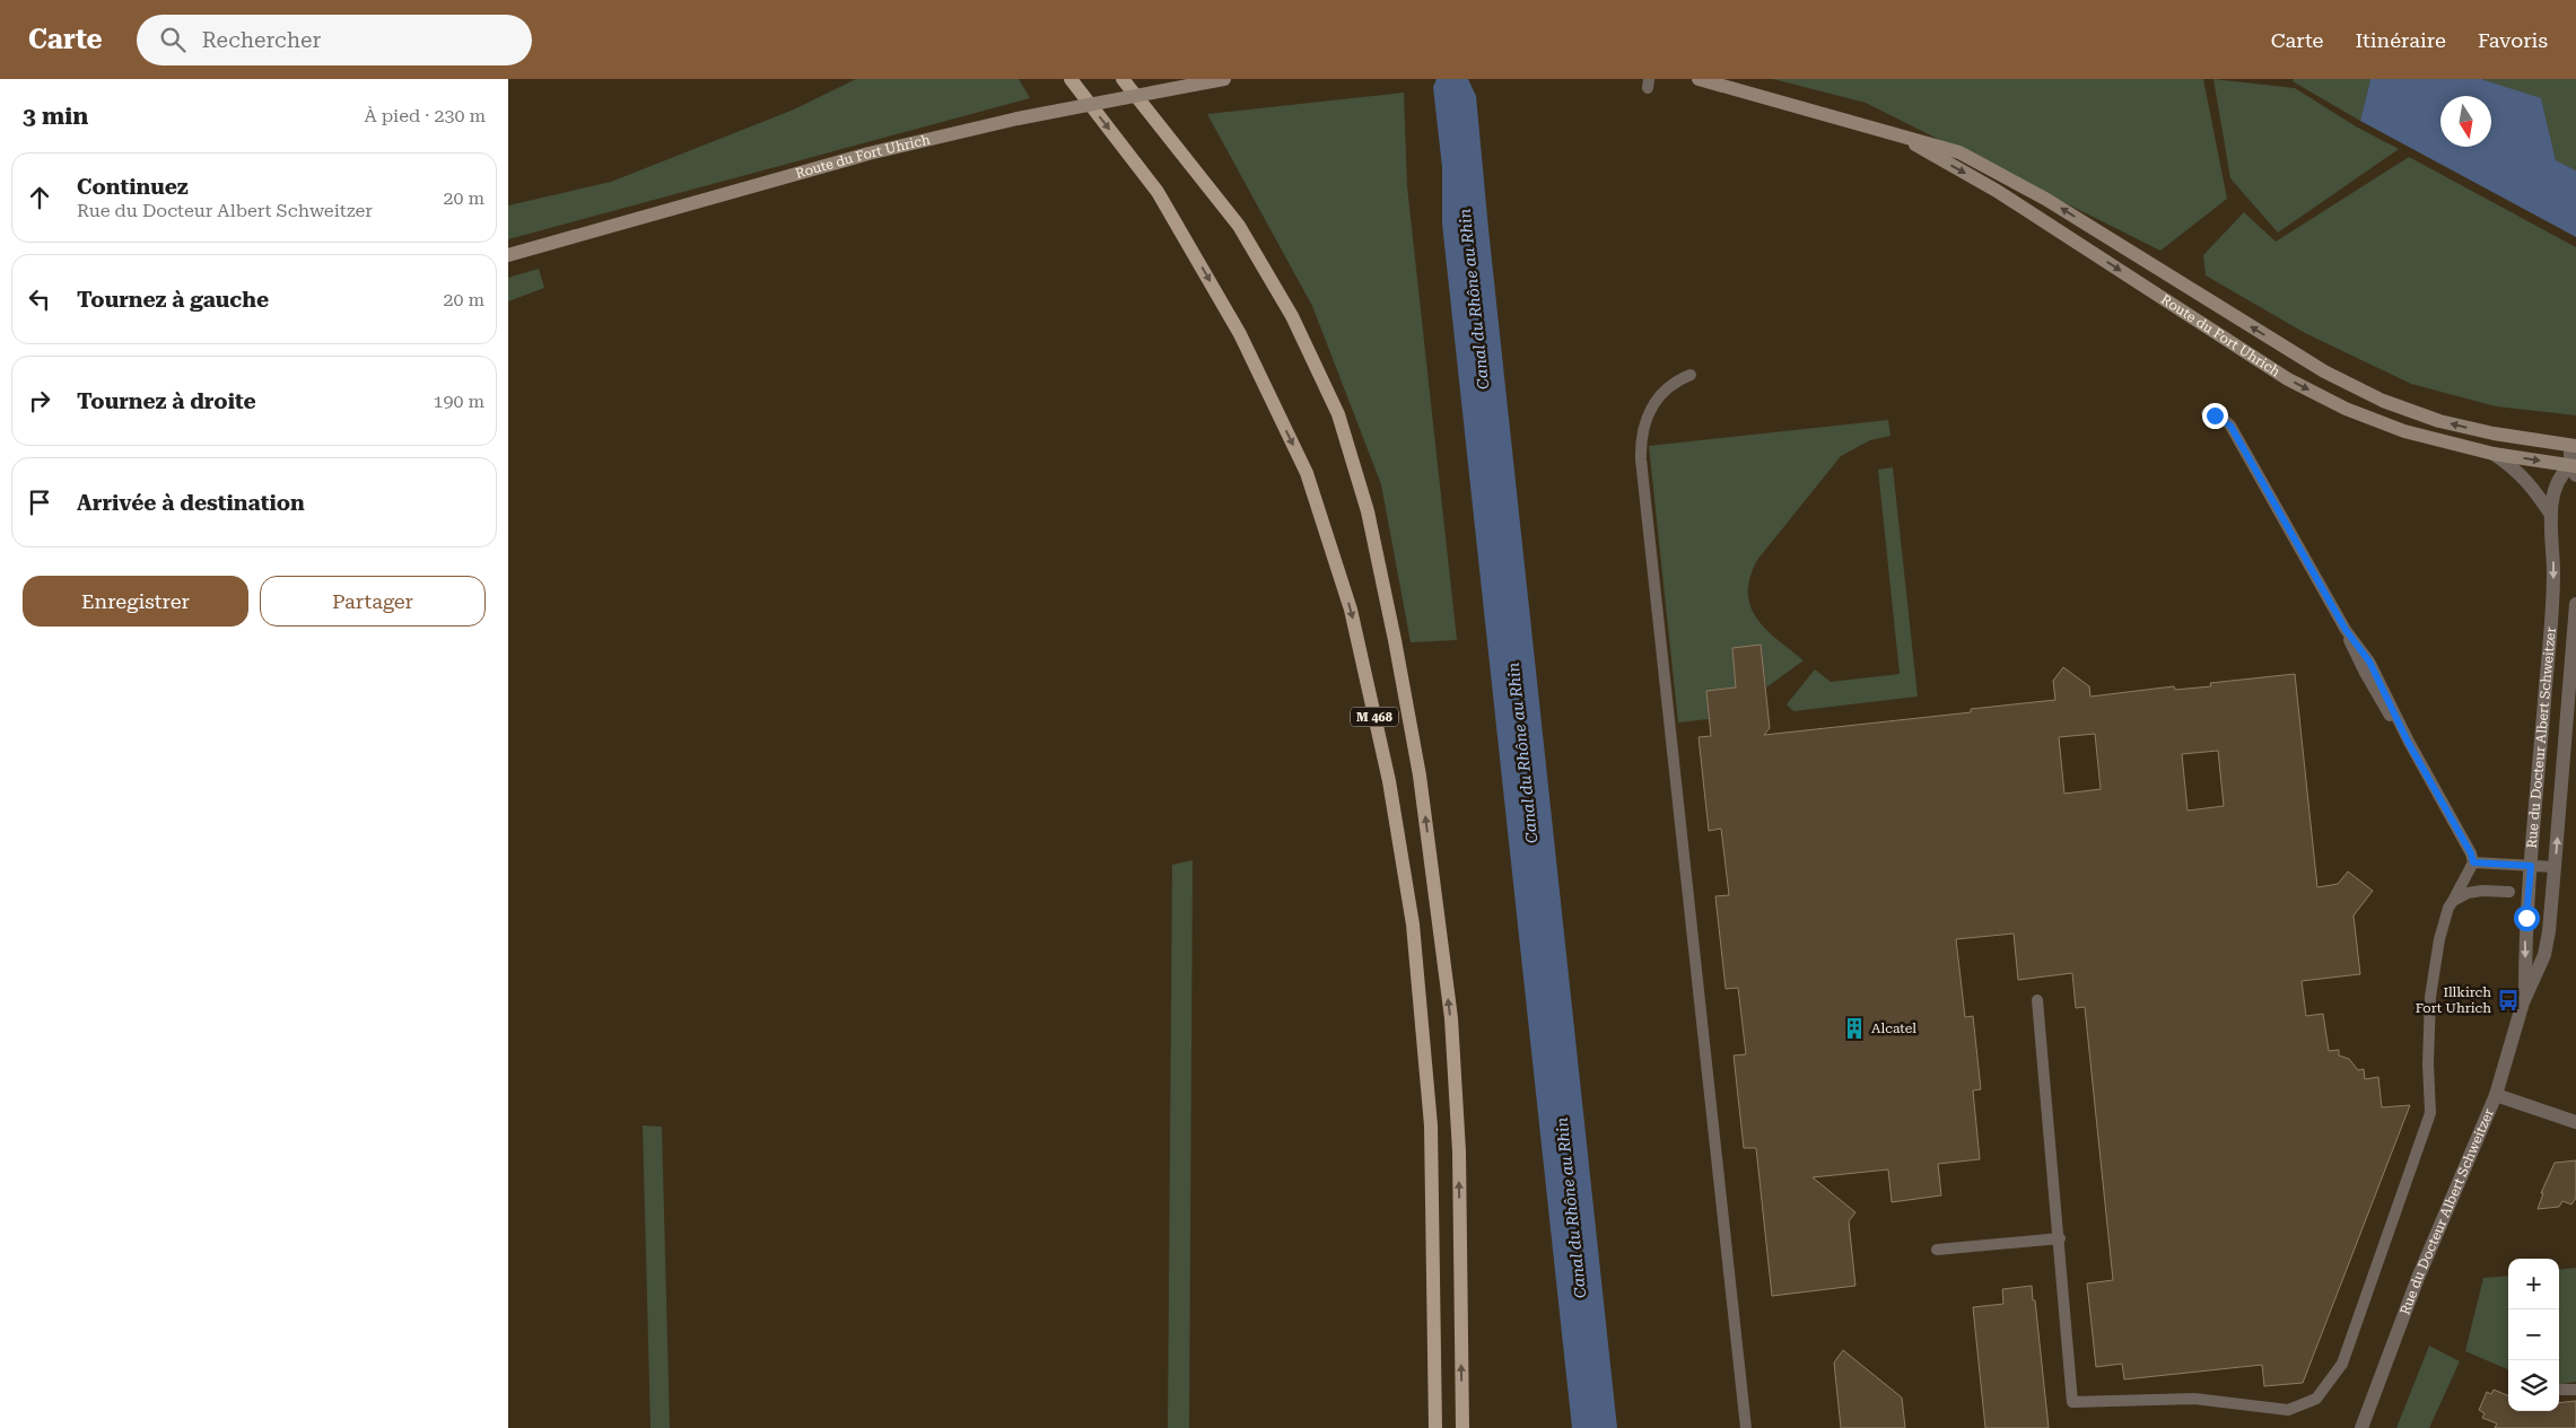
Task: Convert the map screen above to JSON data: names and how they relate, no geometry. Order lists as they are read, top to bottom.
{
  "streets": {
    "main road": ["M 468"],
    "street": ["Route du Fort Uhrich", "Rue du Docteur Albert Schweitzer"]
  },
  "crossings": [
    ["Route du Fort Uhrich", "Rue du Docteur Albert Schweitzer"]
  ],
  "water": ["Canal du Rhône au Rhin"],
  "places": {
    "bus stop": ["Illkirch Fort Uhrich"],
    "building": ["Alcatel"]
  },
  "north": "bottom",
  "page": {
    "header": "Carte",
    "search": "Rechercher",
    "nav": ["Carte", "Itinéraire", "Favoris"],
    "heading": ["3 min", "À pied · 230 m"],
    "list": [
      ["Continuez", "Rue du Docteur Albert Schweitzer", "20 m"],
      ["Tournez à gauche", "20 m"],
      ["Tournez à droite", "190 m"],
      "Arrivée à destination"
    ],
    "buttons": ["Enregistrer", "Partager"],
    "map_buttons": ["+", "−"]
  }
}
